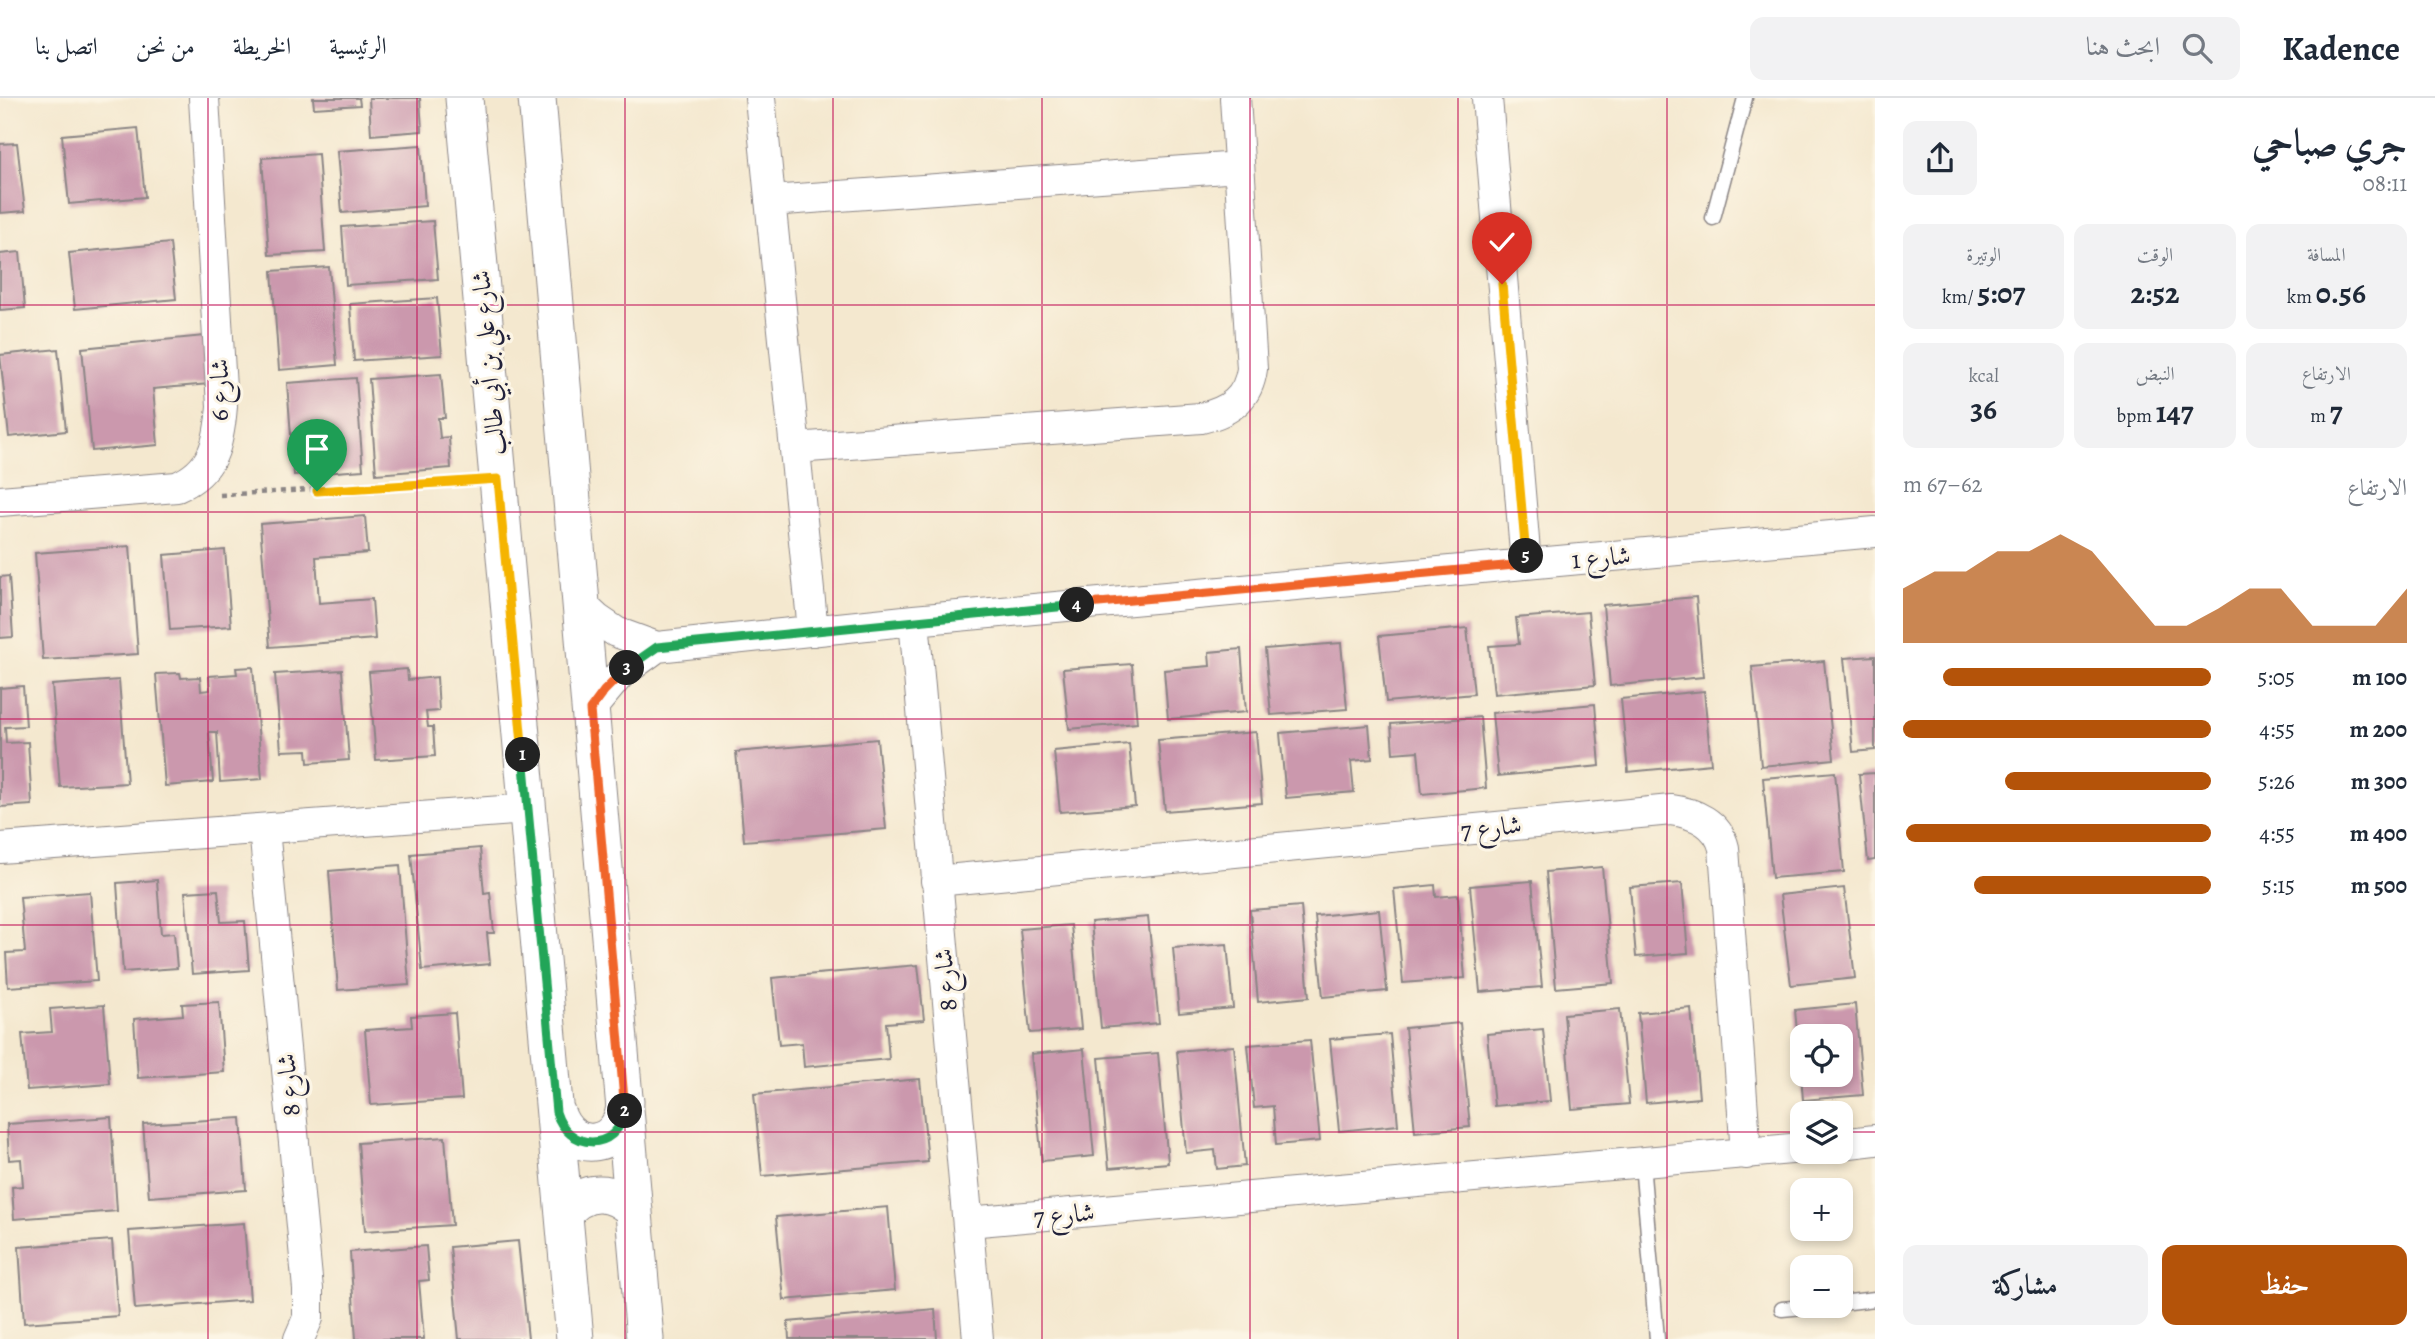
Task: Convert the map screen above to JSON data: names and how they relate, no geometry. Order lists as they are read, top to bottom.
{
  "streets": {
    "street": [
      "شارع علي بن أبي طالب",
      "شارع 6",
      "شارع 1",
      "شارع 7",
      "شارع 8"
    ]
  },
  "crossings": [
    ["شارع 1", "شارع 8"],
    ["شارع 7", "شارع 8"]
  ],
  "page": {
    "header": "Kadence",
    "search": "ابحث هنا",
    "nav": [
      "الرئيسية",
      "الخريطة",
      "من نحن",
      "اتصل بنا"
    ],
    "heading": ["جري صباحي", "08:11"],
    "stats": [
      ["المسافة", "0.56 km"],
      ["الوقت", "2:52"],
      ["الوتيرة", "5:07 /km"],
      ["الارتفاع", "7 m"],
      ["النبض", "147 bpm"],
      ["kcal", "36"]
    ],
    "chart": ["الارتفاع", "62–67 m"],
    "pins": [
      "5",
      "4",
      "3",
      "1",
      "2"
    ],
    "list": [
      {
        "name": "100 m",
        "note": "5:05"
      },
      {
        "name": "200 m",
        "note": "4:55"
      },
      {
        "name": "300 m",
        "note": "5:26"
      },
      {
        "name": "400 m",
        "note": "4:55"
      },
      {
        "name": "500 m",
        "note": "5:15"
      }
    ],
    "map_buttons": ["+", "−"],
    "buttons": ["حفظ", "مشاركة"]
  }
}
